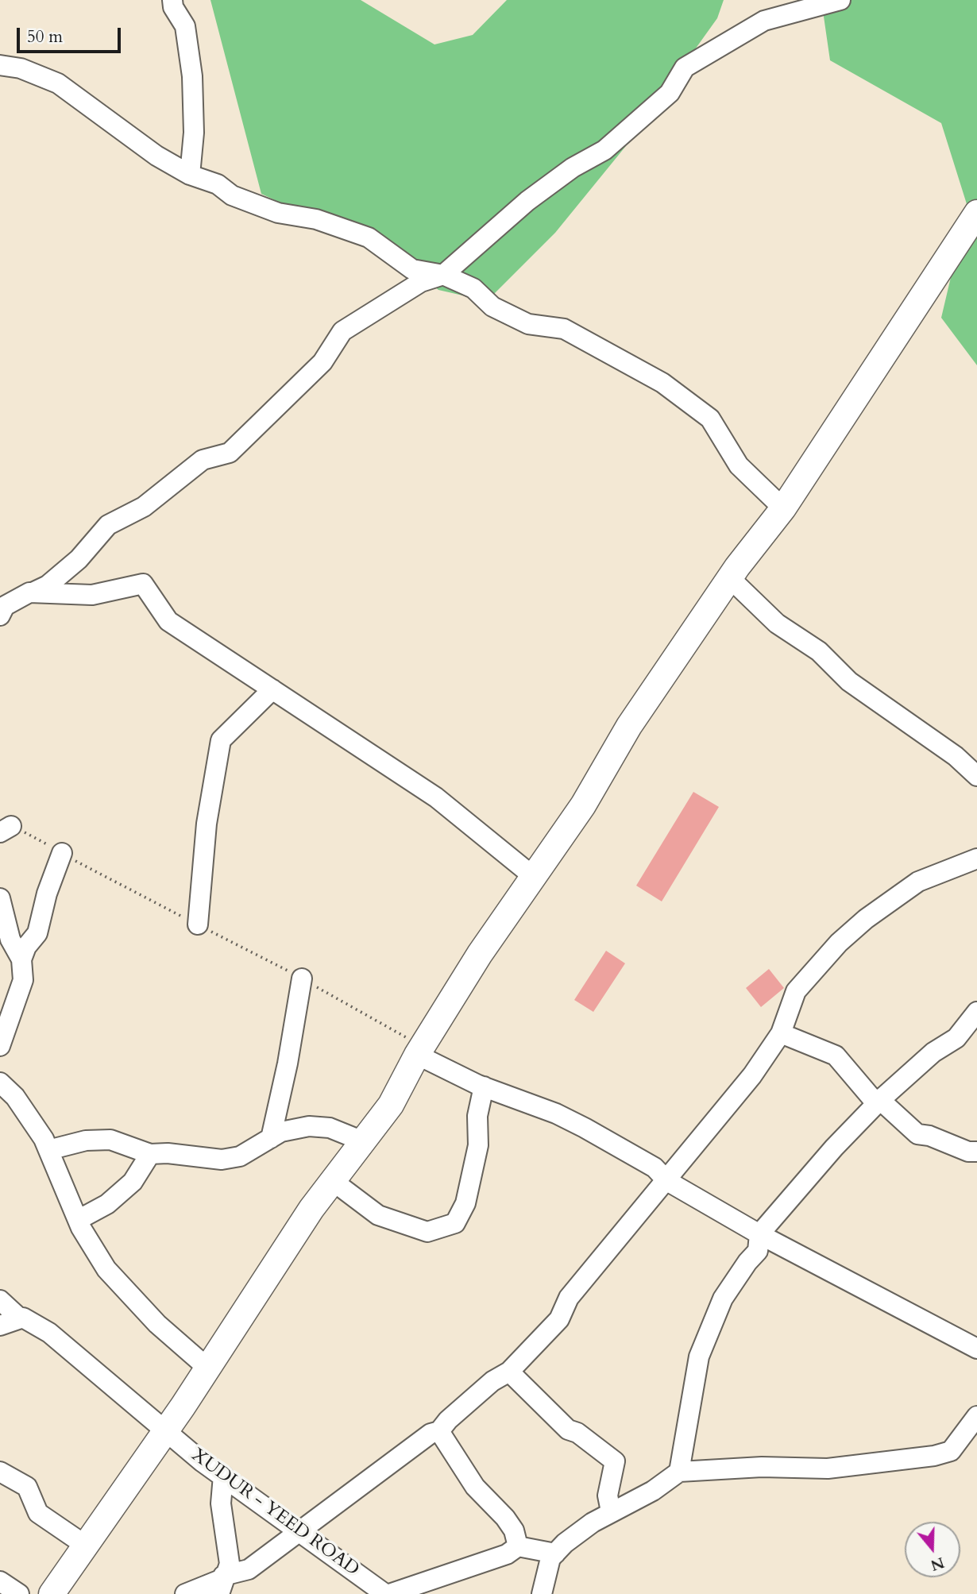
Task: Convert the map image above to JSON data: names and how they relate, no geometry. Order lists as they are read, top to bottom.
{
  "streets": {
    "street": ["XUDUR - YEED ROAD"]
  },
  "scale_bar": "50 m",
  "north": "bottom"
}
